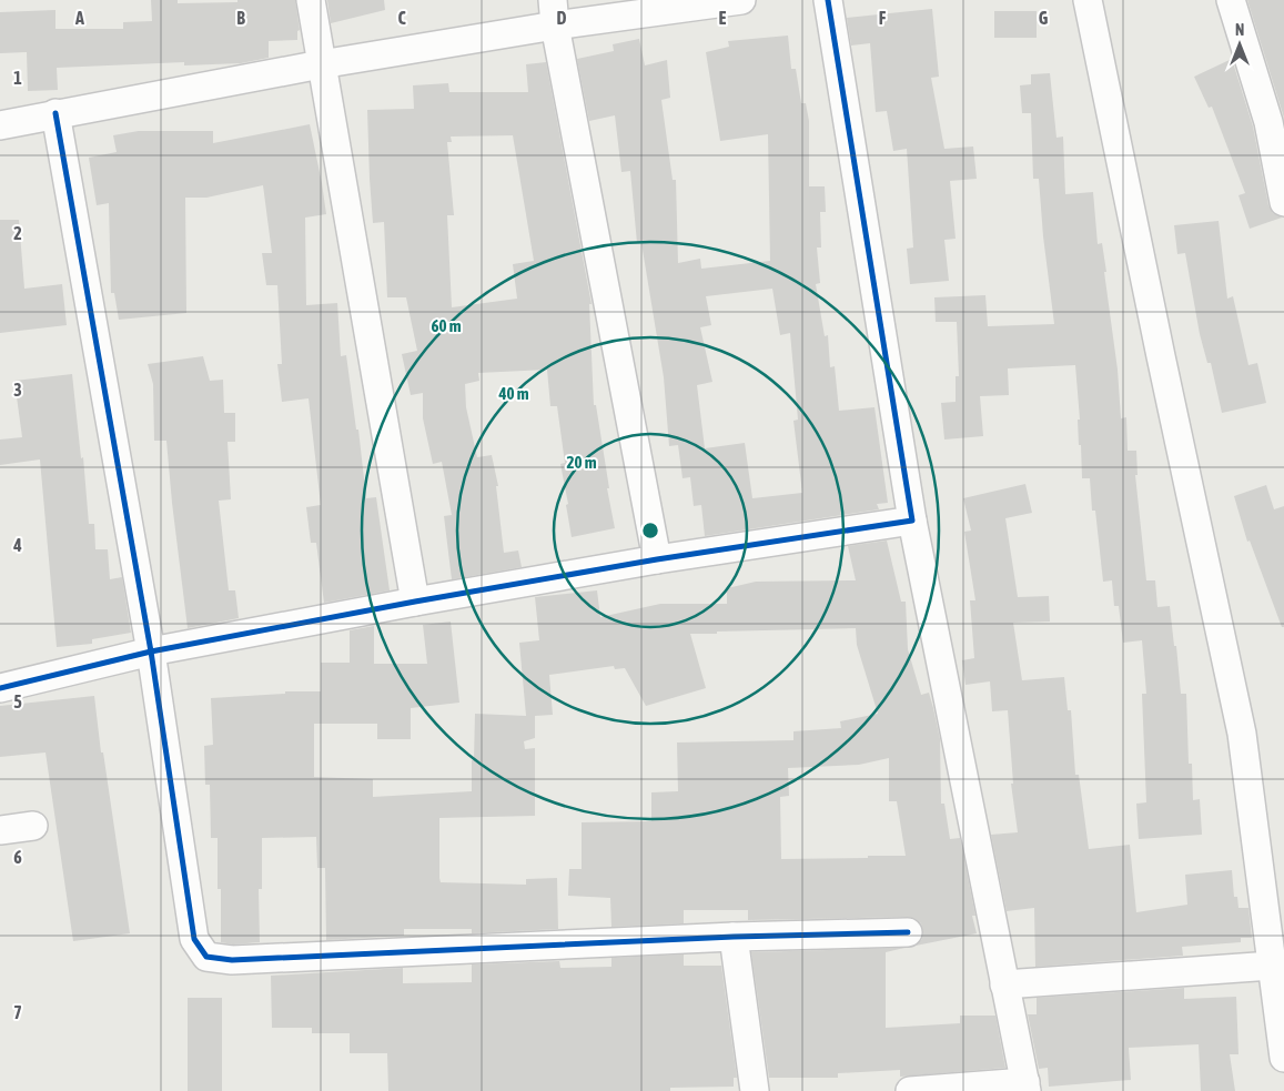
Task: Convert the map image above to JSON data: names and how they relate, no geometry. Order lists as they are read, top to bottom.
{
  "north": "top",
  "grid": {
    "columns": [
      "A",
      "B",
      "C",
      "D",
      "E",
      "F",
      "G"
    ],
    "rows": [
      "1",
      "2",
      "3",
      "4",
      "5",
      "6",
      "7"
    ]
  },
  "rings": ["60 m", "40 m", "20 m"]
}
